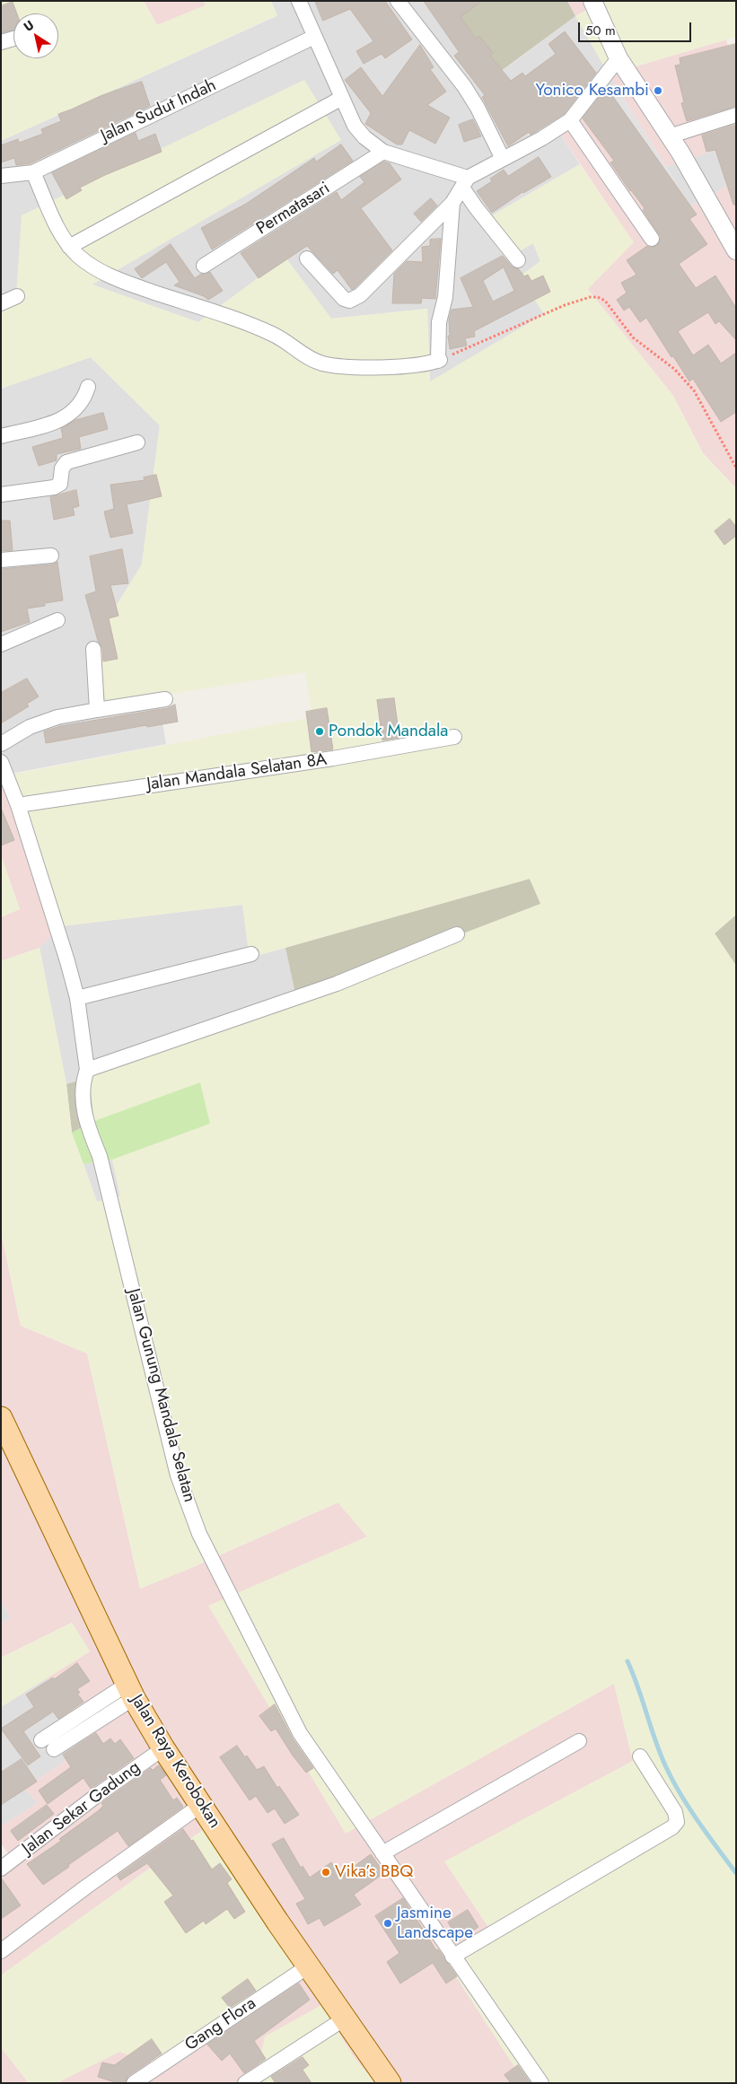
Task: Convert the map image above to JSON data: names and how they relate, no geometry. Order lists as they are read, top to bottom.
{
  "streets": {
    "main road": ["Jalan Raya Kerobokan"],
    "street": [
      "Jalan Sudut Indah",
      "Permatasari",
      "Jalan Mandala Selatan 8A",
      "Jalan Gunung Mandala Selatan",
      "Jalan Sekar Gadung",
      "Gang Flora"
    ]
  },
  "crossings": [
    ["Jalan Mandala Selatan 8A", "Jalan Gunung Mandala Selatan"],
    ["Jalan Raya Kerobokan", "Jalan Sekar Gadung"],
    ["Jalan Raya Kerobokan", "Gang Flora"]
  ],
  "places": [
    "Yonico Kesambi",
    "Pondok Mandala",
    "Vika’s BBQ",
    "Jasmine Landscape"
  ],
  "scale_bar": "50 m",
  "north": "top left"
}
